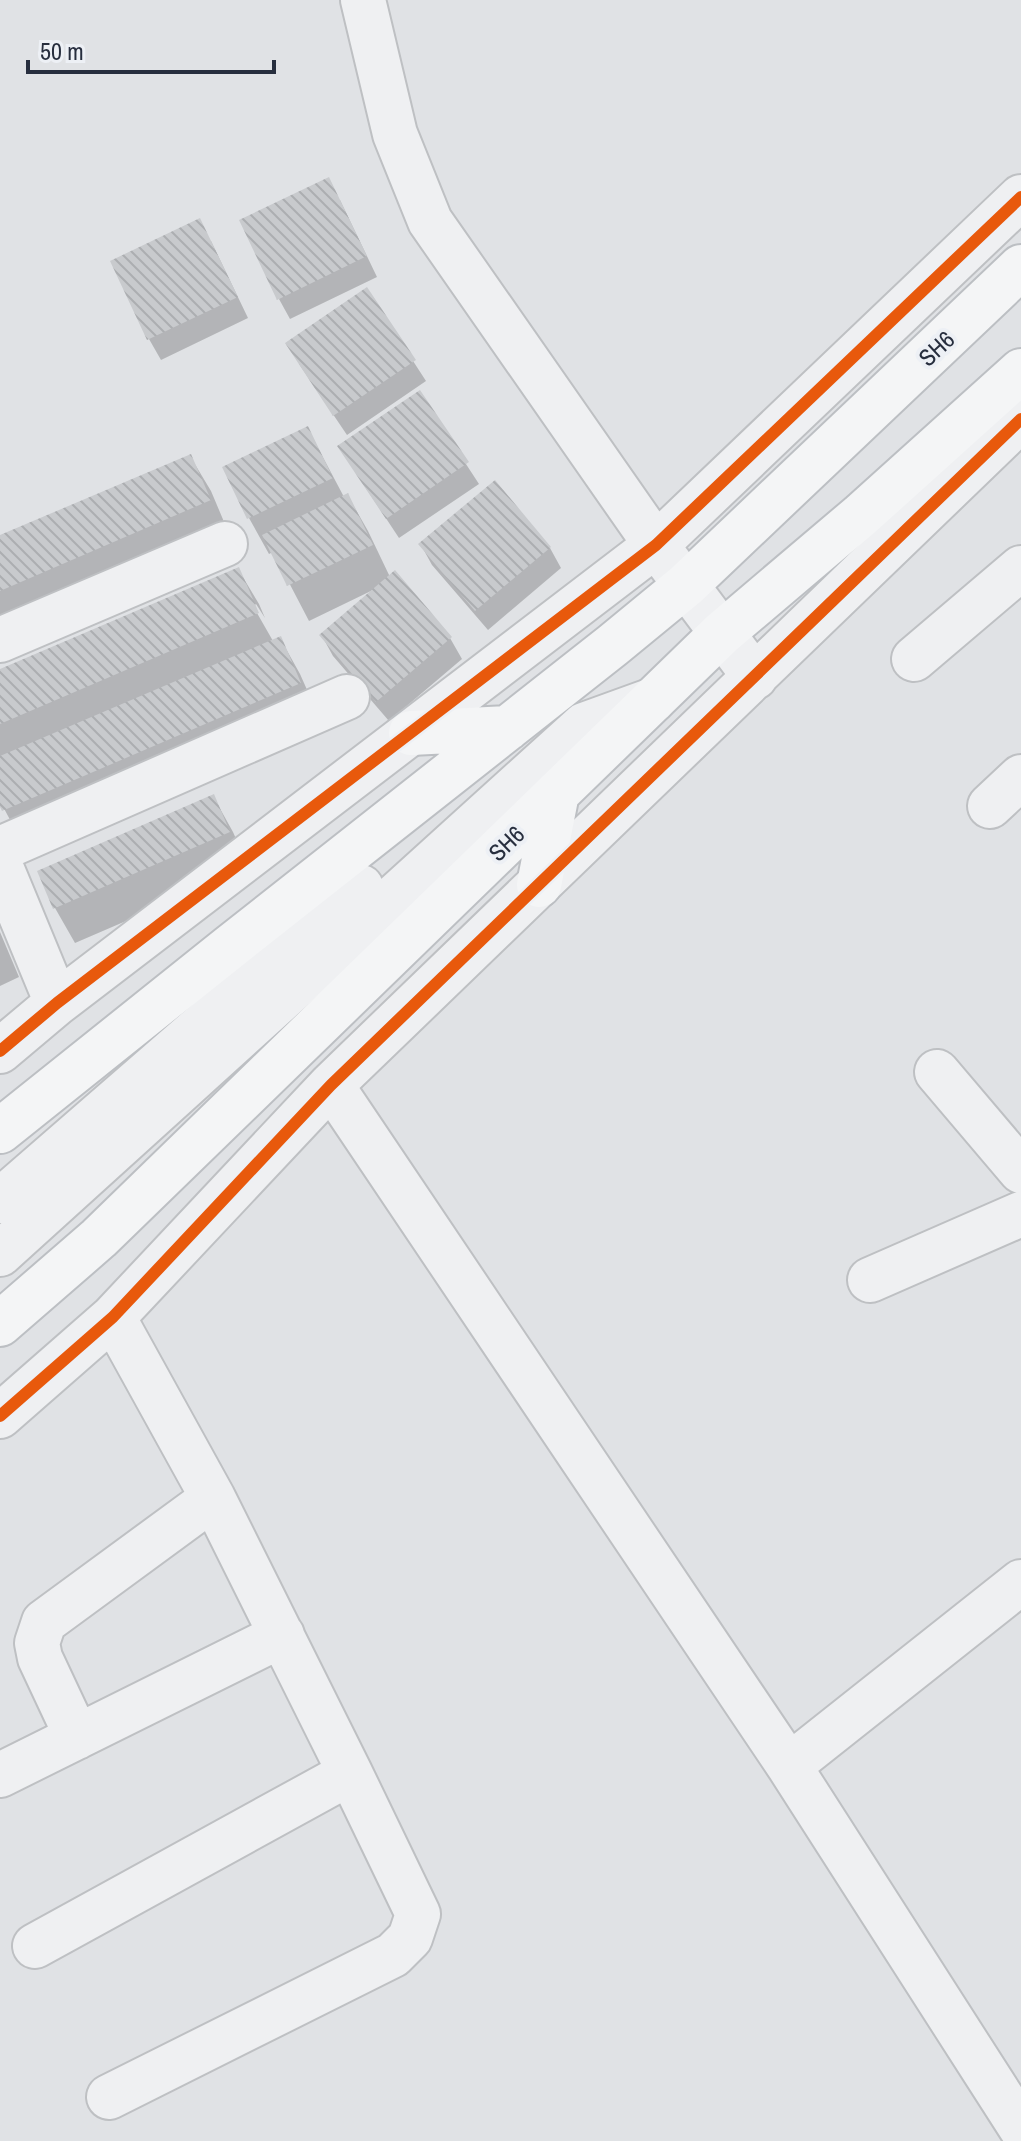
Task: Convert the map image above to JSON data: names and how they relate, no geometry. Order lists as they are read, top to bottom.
{
  "streets": {
    "main road": ["SH6"]
  },
  "scale_bar": "50 m"
}
